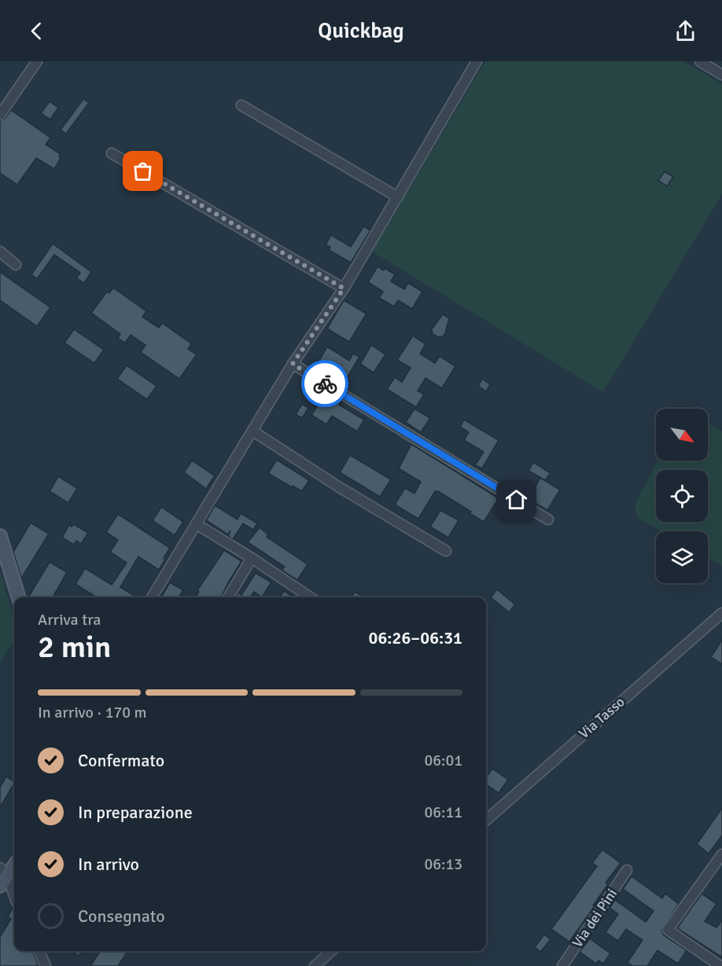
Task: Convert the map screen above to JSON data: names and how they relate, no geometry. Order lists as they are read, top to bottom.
{
  "streets": {
    "street": ["Via Tasso", "Via dei Pini"]
  },
  "north": "bottom right",
  "page": {
    "header": "Quickbag",
    "heading": ["2 min", "Arriva tra", "06:26–06:31"],
    "bar": "In arrivo · 170 m",
    "list": [
      ["Confermato", "06:01"],
      ["In preparazione", "06:11"],
      ["In arrivo", "06:13"],
      "Consegnato"
    ]
  }
}
